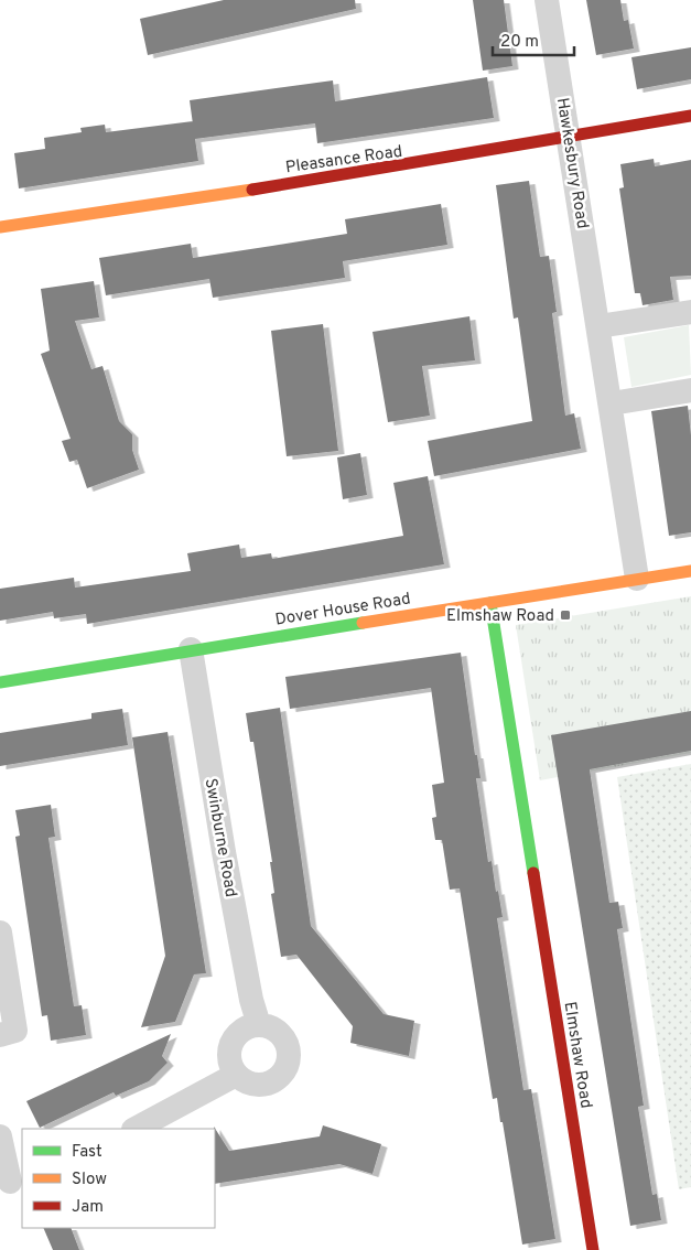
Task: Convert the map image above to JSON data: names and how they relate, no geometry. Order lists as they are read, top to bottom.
{
  "streets": {
    "street": [
      "Pleasance Road",
      "Hawkesbury Road",
      "Dover House Road",
      "Swinburne Road",
      "Elmshaw Road"
    ]
  },
  "crossings": [
    ["Pleasance Road", "Hawkesbury Road"],
    ["Hawkesbury Road", "Dover House Road"],
    ["Dover House Road", "Swinburne Road"],
    ["Dover House Road", "Elmshaw Road"]
  ],
  "places": {
    "transit": ["Elmshaw Road"]
  },
  "legend": ["Fast", "Slow", "Jam"],
  "scale_bar": "20 m"
}
